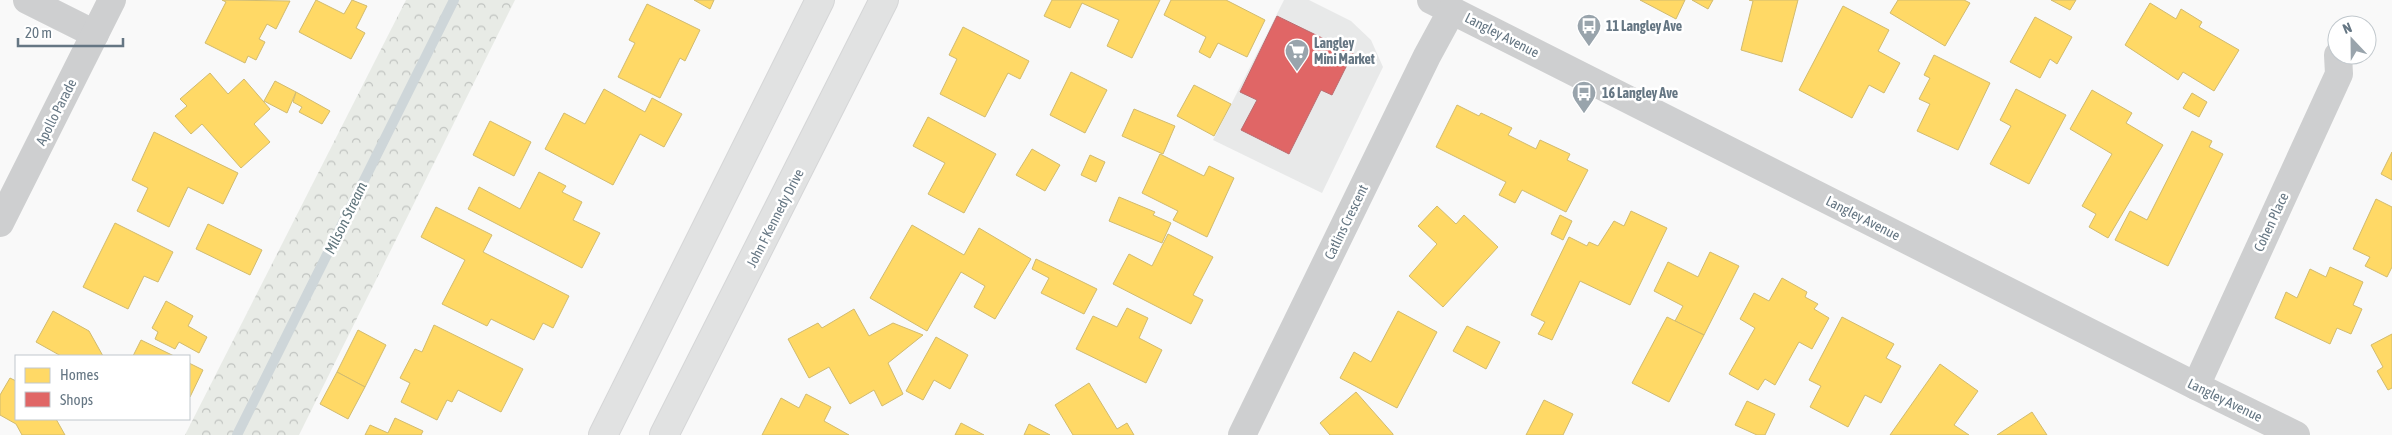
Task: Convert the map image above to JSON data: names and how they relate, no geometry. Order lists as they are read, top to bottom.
{
  "streets": {
    "main road": ["John F Kennedy Drive"],
    "street": [
      "Langley Avenue",
      "Apollo Parade",
      "Catlins Crescent",
      "Cohen Place"
    ]
  },
  "crossings": [
    ["Langley Avenue", "Catlins Crescent"],
    ["Langley Avenue", "Cohen Place"]
  ],
  "water": ["Milson Stream"],
  "places": {
    "bus stop": ["11 Langley Ave", "16 Langley Ave"],
    "supermarket": ["Langley Mini Market"]
  },
  "legend": ["Homes", "Shops"],
  "scale_bar": "20 m",
  "north": "top"
}
